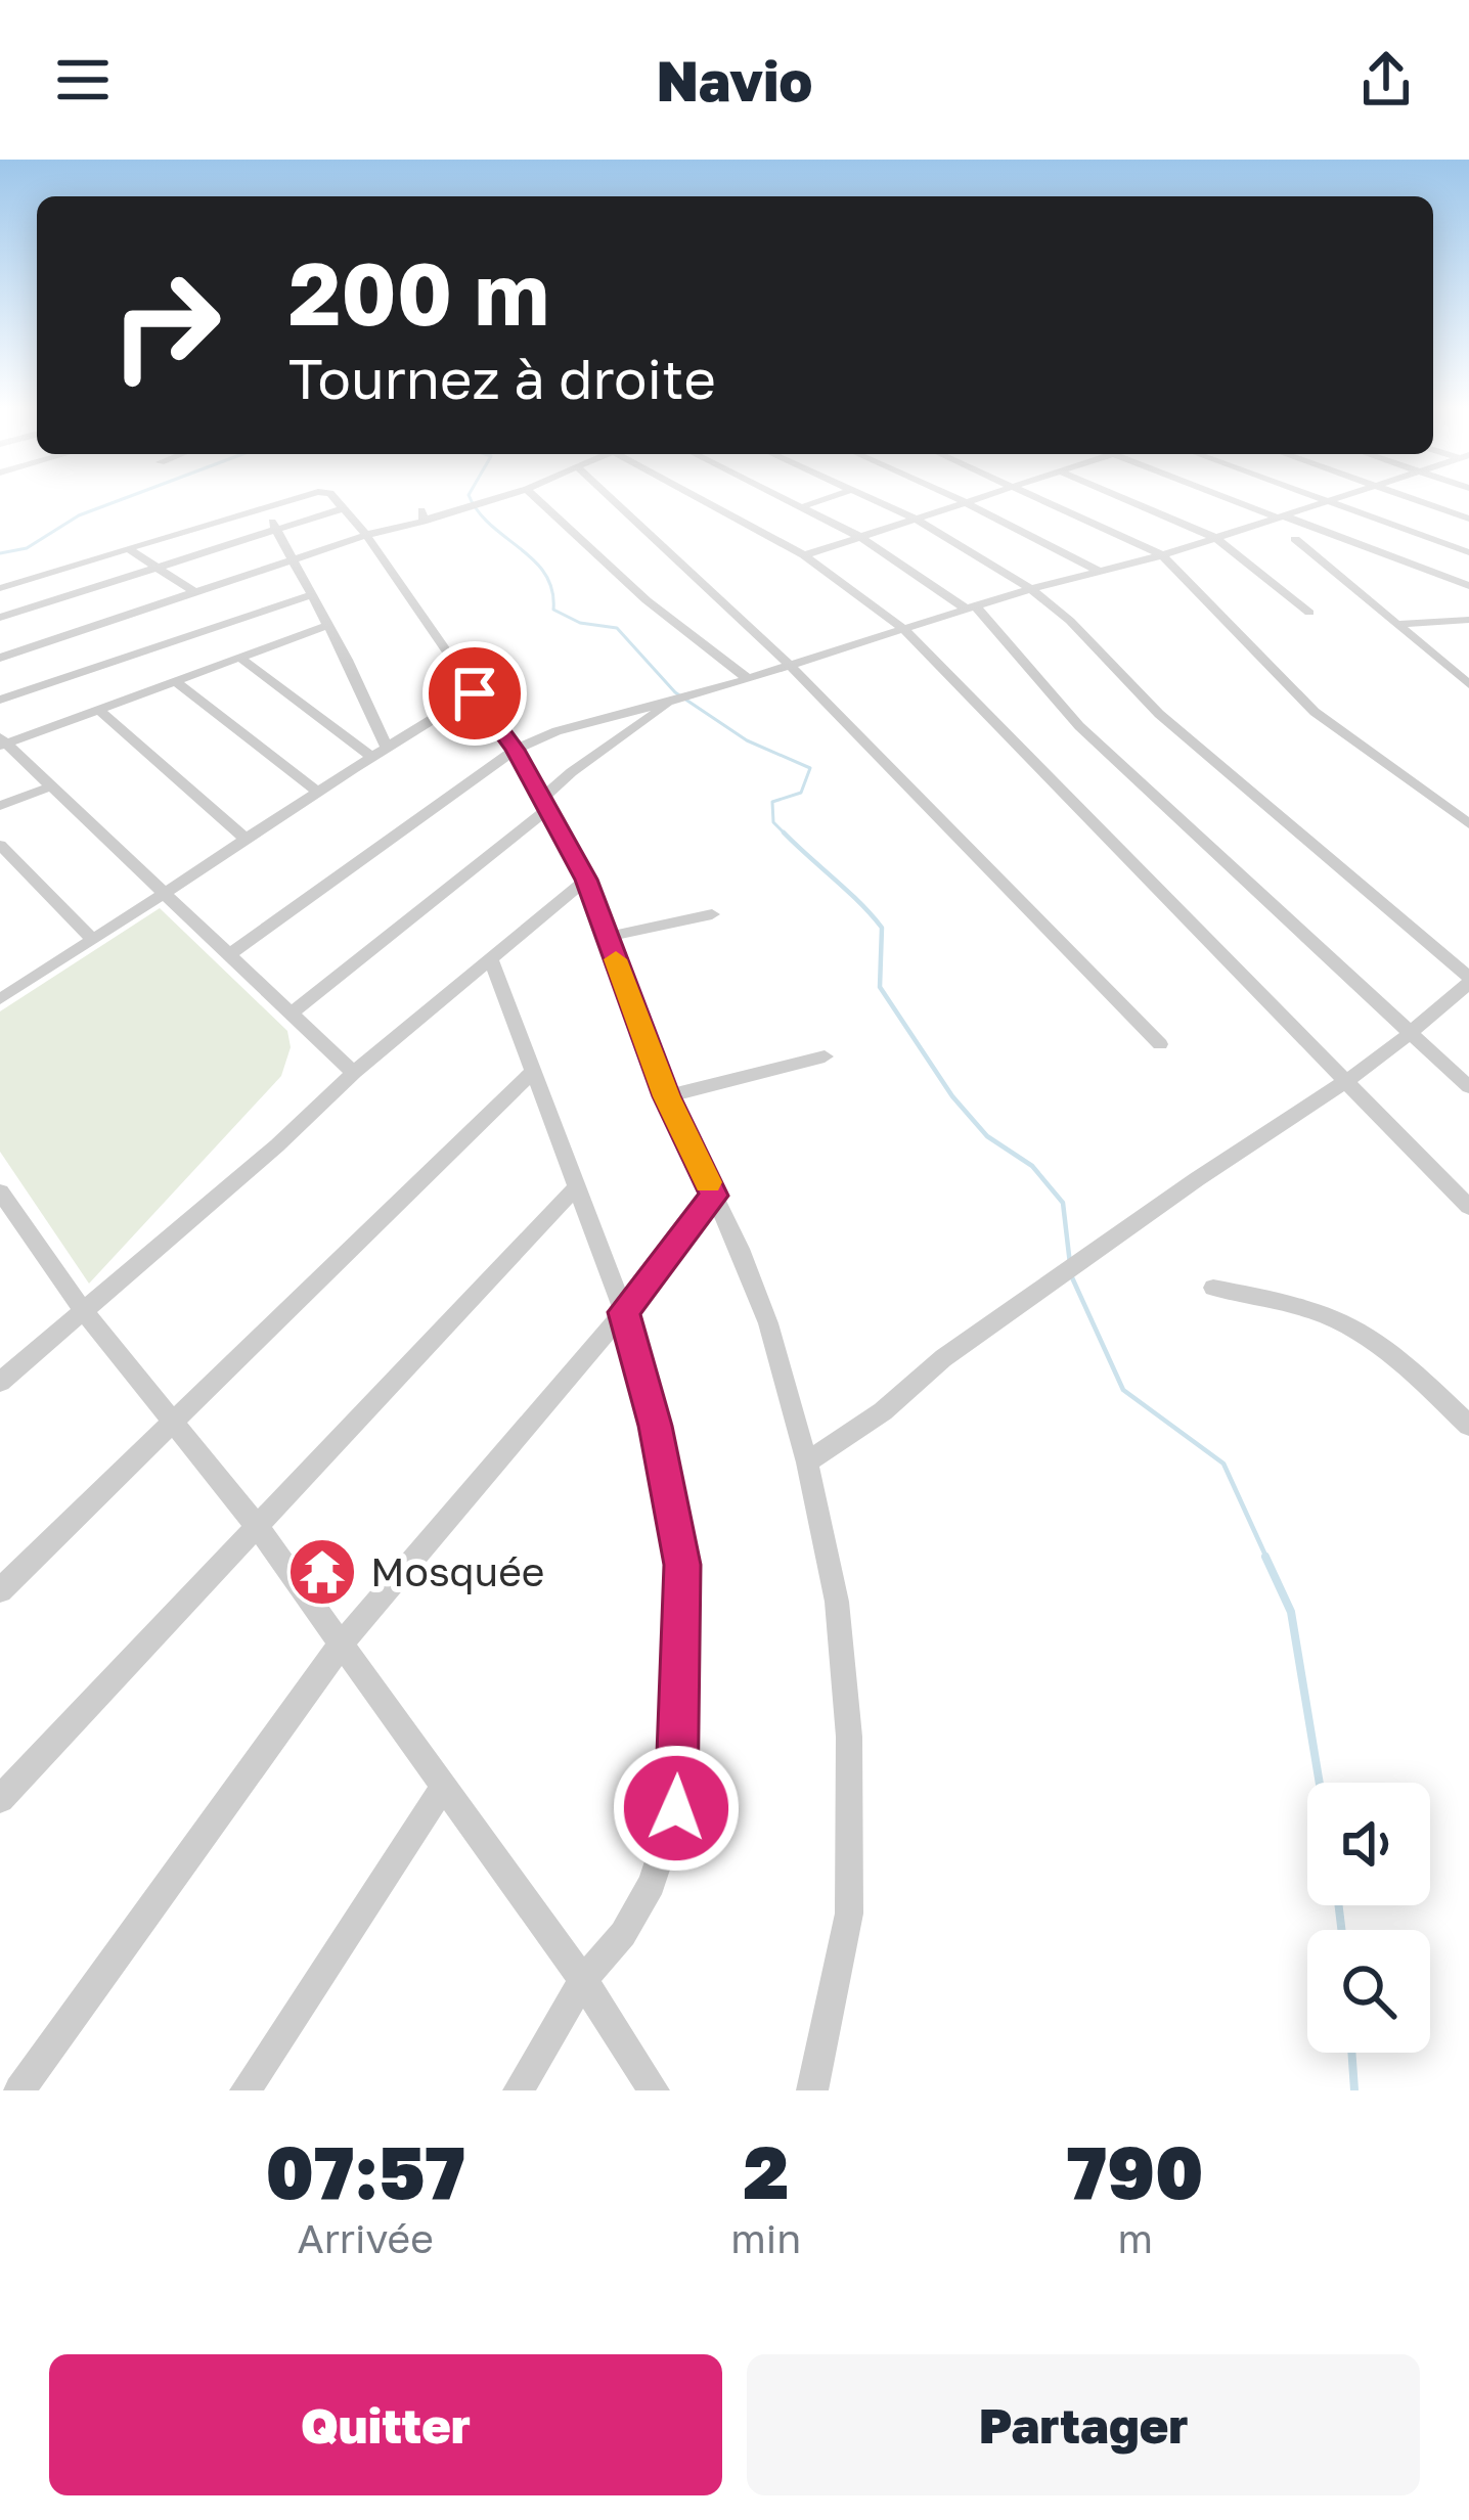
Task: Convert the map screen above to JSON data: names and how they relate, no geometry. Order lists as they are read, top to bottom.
{
  "places": {
    "temple": ["Mosquée"]
  },
  "page": {
    "header": "Navio",
    "turn": ["200 m", "Tournez à droite"],
    "eta": [
      "07:57",
      "Arrivée",
      "2",
      "min",
      "790",
      "m"
    ],
    "buttons": ["Quitter", "Partager"]
  }
}
